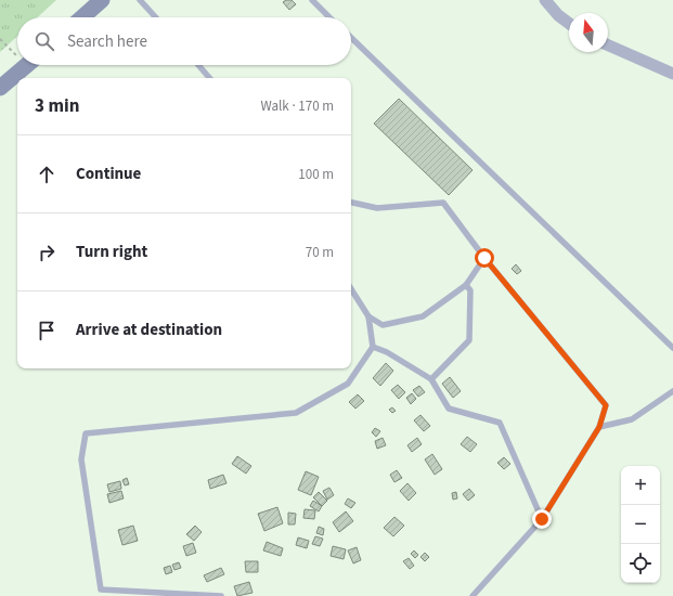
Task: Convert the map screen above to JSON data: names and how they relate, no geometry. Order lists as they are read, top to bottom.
{
  "north": "top",
  "page": {
    "search": "Search here",
    "heading": ["3 min", "Walk · 170 m"],
    "list": [
      ["Continue", "100 m"],
      ["Turn right", "70 m"],
      "Arrive at destination"
    ],
    "map_buttons": ["+", "−"]
  }
}
